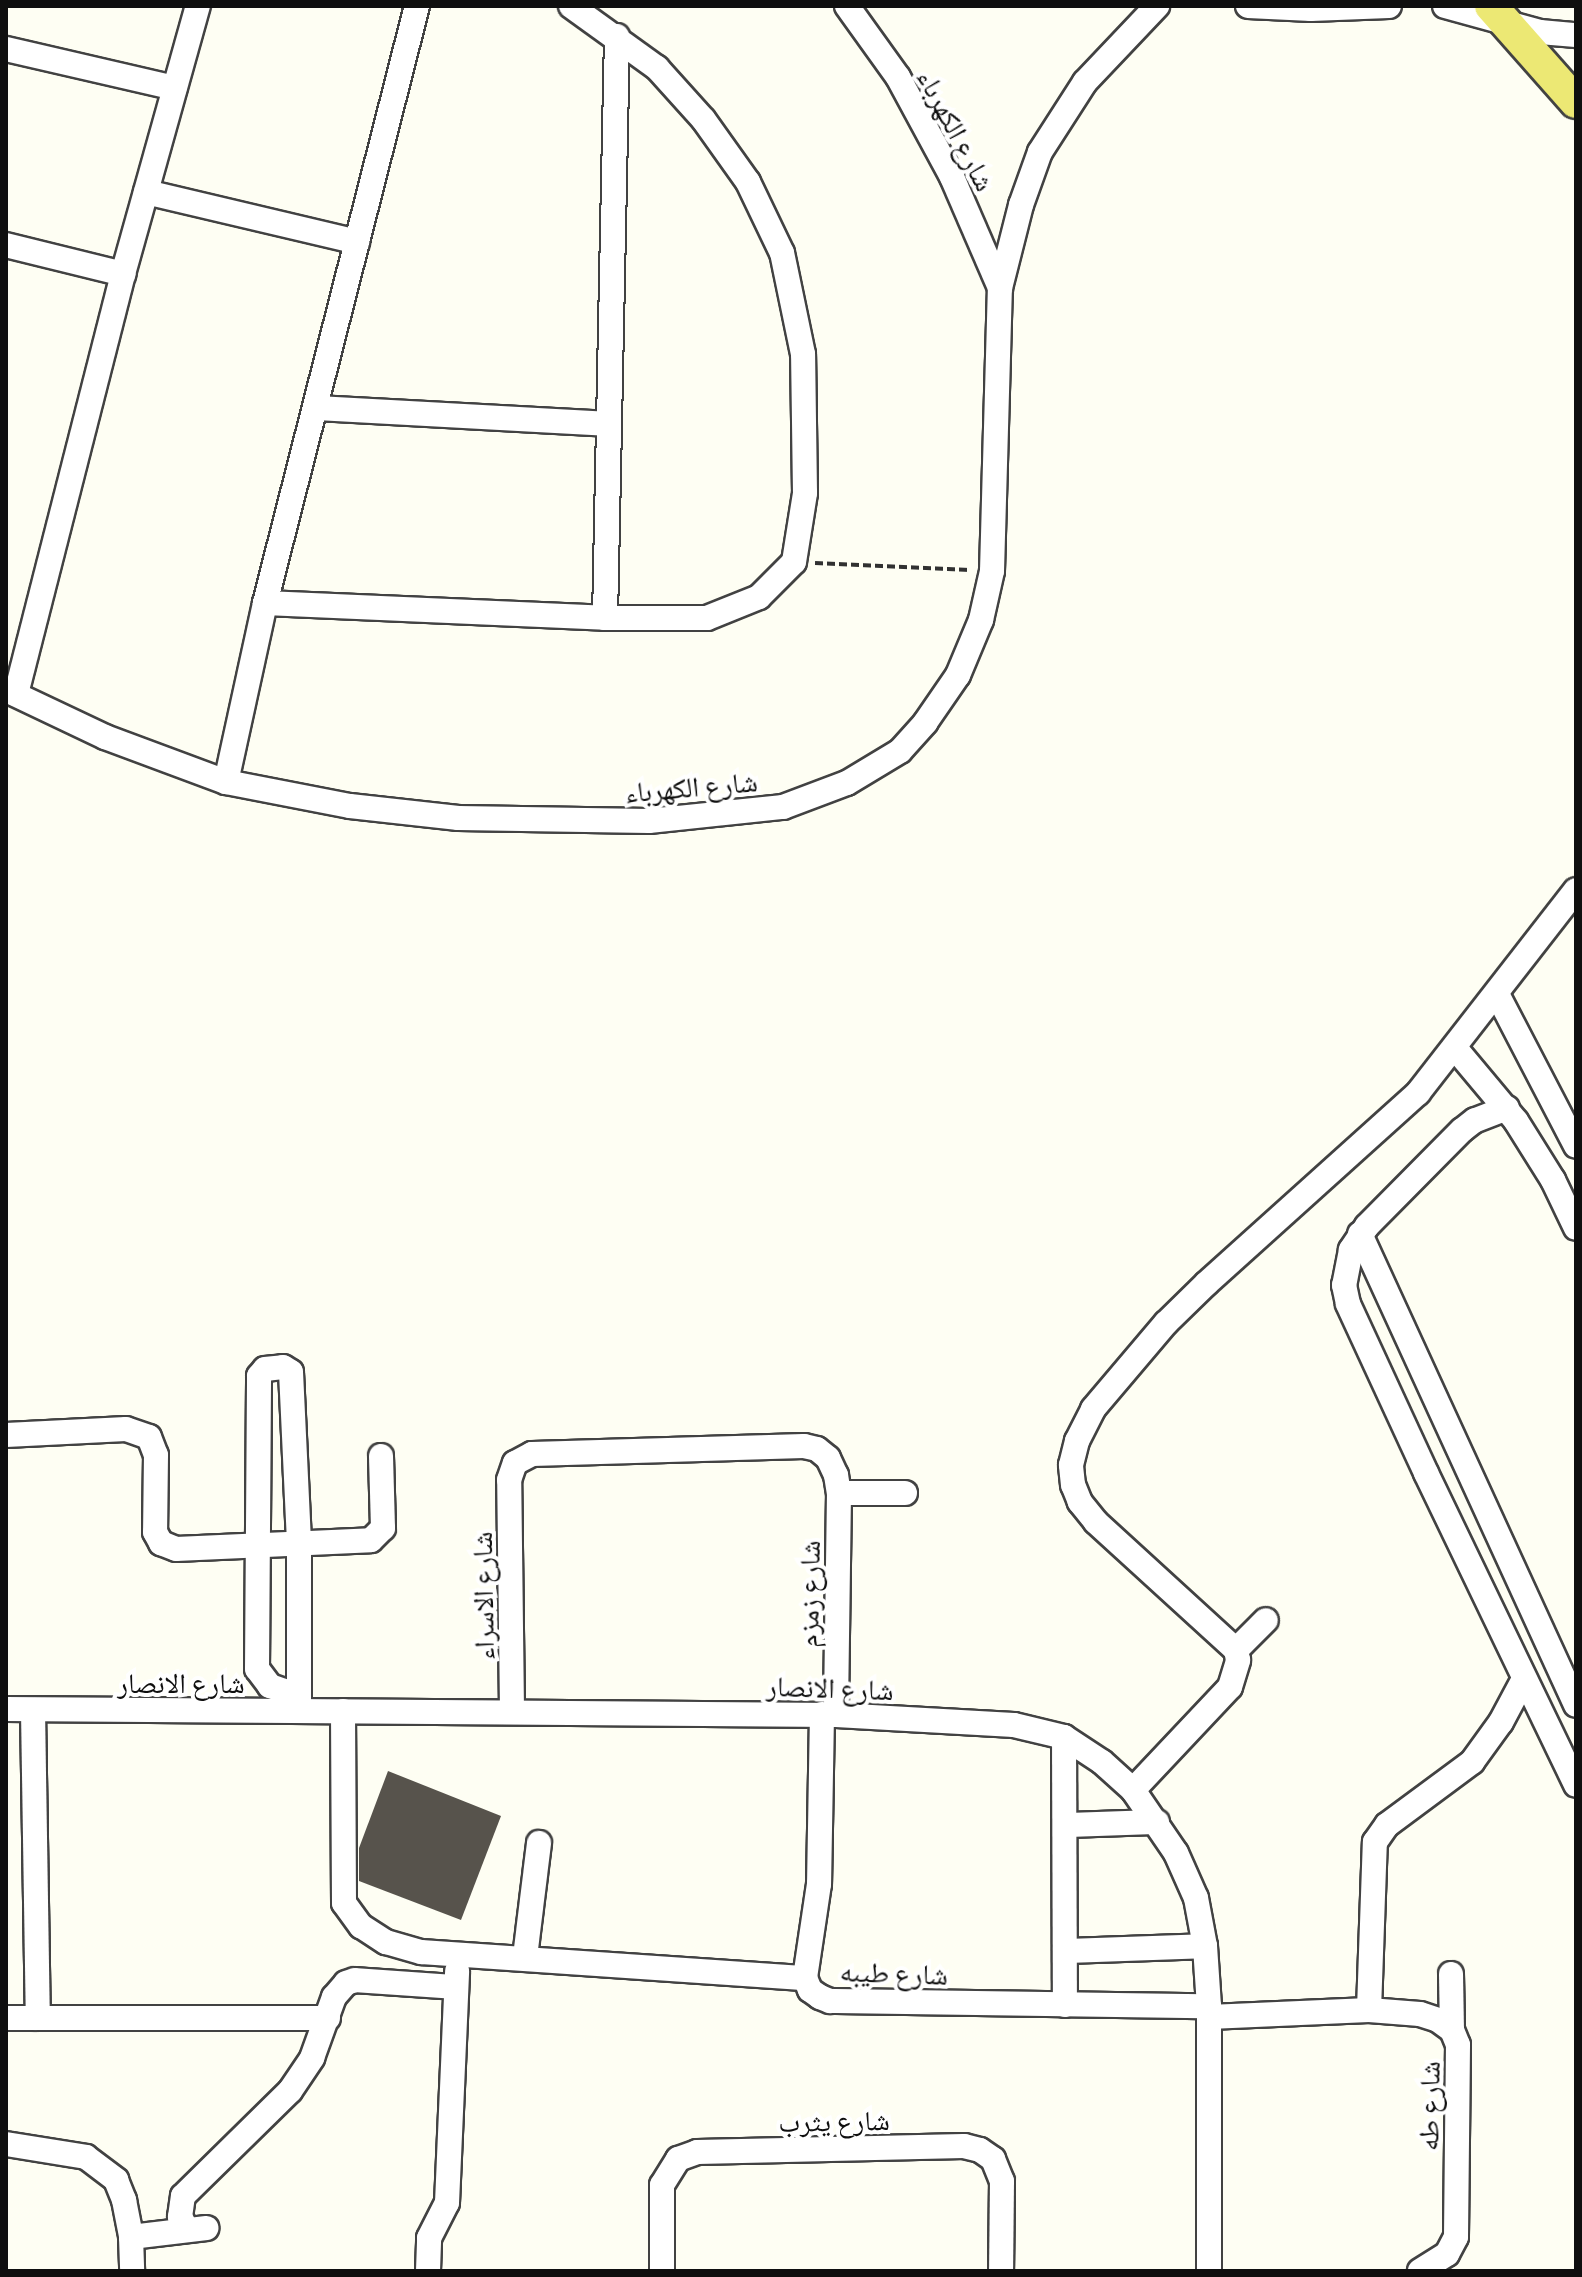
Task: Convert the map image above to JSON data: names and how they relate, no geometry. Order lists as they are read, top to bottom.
{
  "streets": {
    "street": [
      "شارع الكهرباء",
      "شارع زمزم",
      "شارع الاسراء",
      "شارع الانصار",
      "شارع طيبه",
      "شارع طه",
      "شارع يثرب"
    ]
  },
  "crossings": [
    ["شارع زمزم", "شارع الاسراء"],
    ["شارع زمزم", "شارع الانصار"],
    ["شارع زمزم", "شارع طيبه"],
    ["شارع الاسراء", "شارع الانصار"],
    ["شارع الانصار", "شارع طيبه"],
    ["شارع الانصار", "شارع طه"],
    ["شارع طيبه", "شارع طه"]
  ]
}
